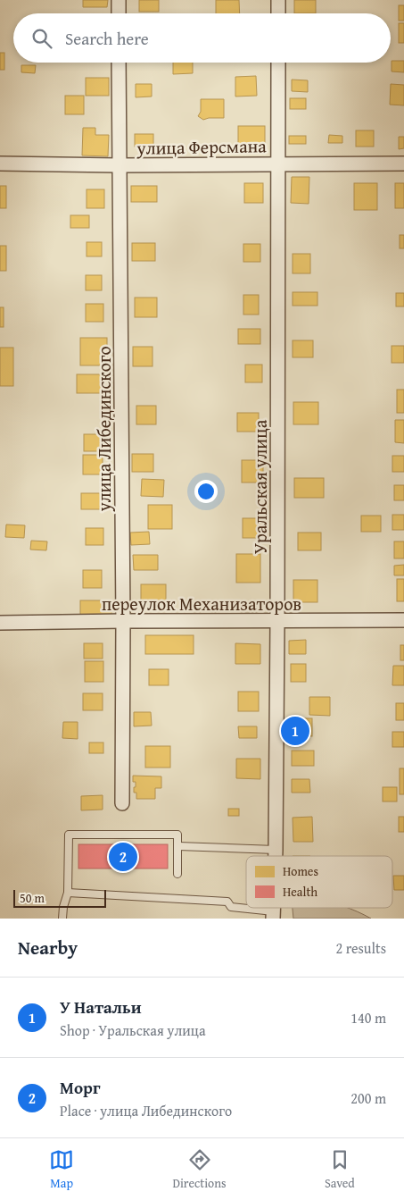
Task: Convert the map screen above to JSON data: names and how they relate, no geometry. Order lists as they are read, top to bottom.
{
  "streets": {
    "street": [
      "улица Ферсмана",
      "улица Либединского",
      "Уральская улица",
      "переулок Механизаторов"
    ]
  },
  "crossings": [
    ["улица Ферсмана", "улица Либединского"],
    ["улица Ферсмана", "Уральская улица"],
    ["улица Либединского", "переулок Механизаторов"],
    ["Уральская улица", "переулок Механизаторов"]
  ],
  "legend": ["Homes", "Health"],
  "scale_bar": "50 m",
  "page": {
    "search": "Search here",
    "pins": ["1", "2"],
    "scale": "50 m",
    "heading": ["Nearby", "2 results"],
    "list": [
      {
        "mark": "1",
        "name": "У Натальи",
        "note": "Shop · Уральская улица",
        "value": "140 m"
      },
      {
        "mark": "2",
        "name": "Морг",
        "note": "Place · улица Либединского",
        "value": "200 m"
      }
    ],
    "nav": ["Map", "Directions", "Saved"]
  }
}
